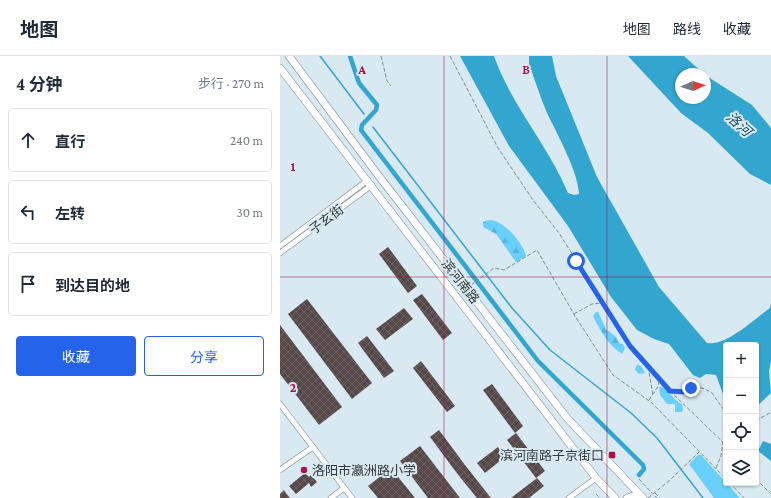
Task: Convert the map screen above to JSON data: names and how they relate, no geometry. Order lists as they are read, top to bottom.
{
  "streets": {
    "highway": ["滨河南路"],
    "street": ["子玄街"]
  },
  "crossings": [
    ["子玄街", "滨河南路"]
  ],
  "water": ["洛河"],
  "places": {
    "transit": ["滨河南路子京街口"],
    "other": ["洛阳市瀛洲路小学"]
  },
  "north": "right",
  "page": {
    "header": "地图",
    "nav": ["地图", "路线", "收藏"],
    "heading": ["4 分钟", "步行 · 270 m"],
    "list": [
      ["直行", "240 m"],
      ["左转", "30 m"],
      "到达目的地"
    ],
    "buttons": ["收藏", "分享"],
    "map_buttons": ["+", "−"]
  },
  "grid": {
    "columns": ["A", "B"],
    "rows": ["1", "2"]
  }
}
